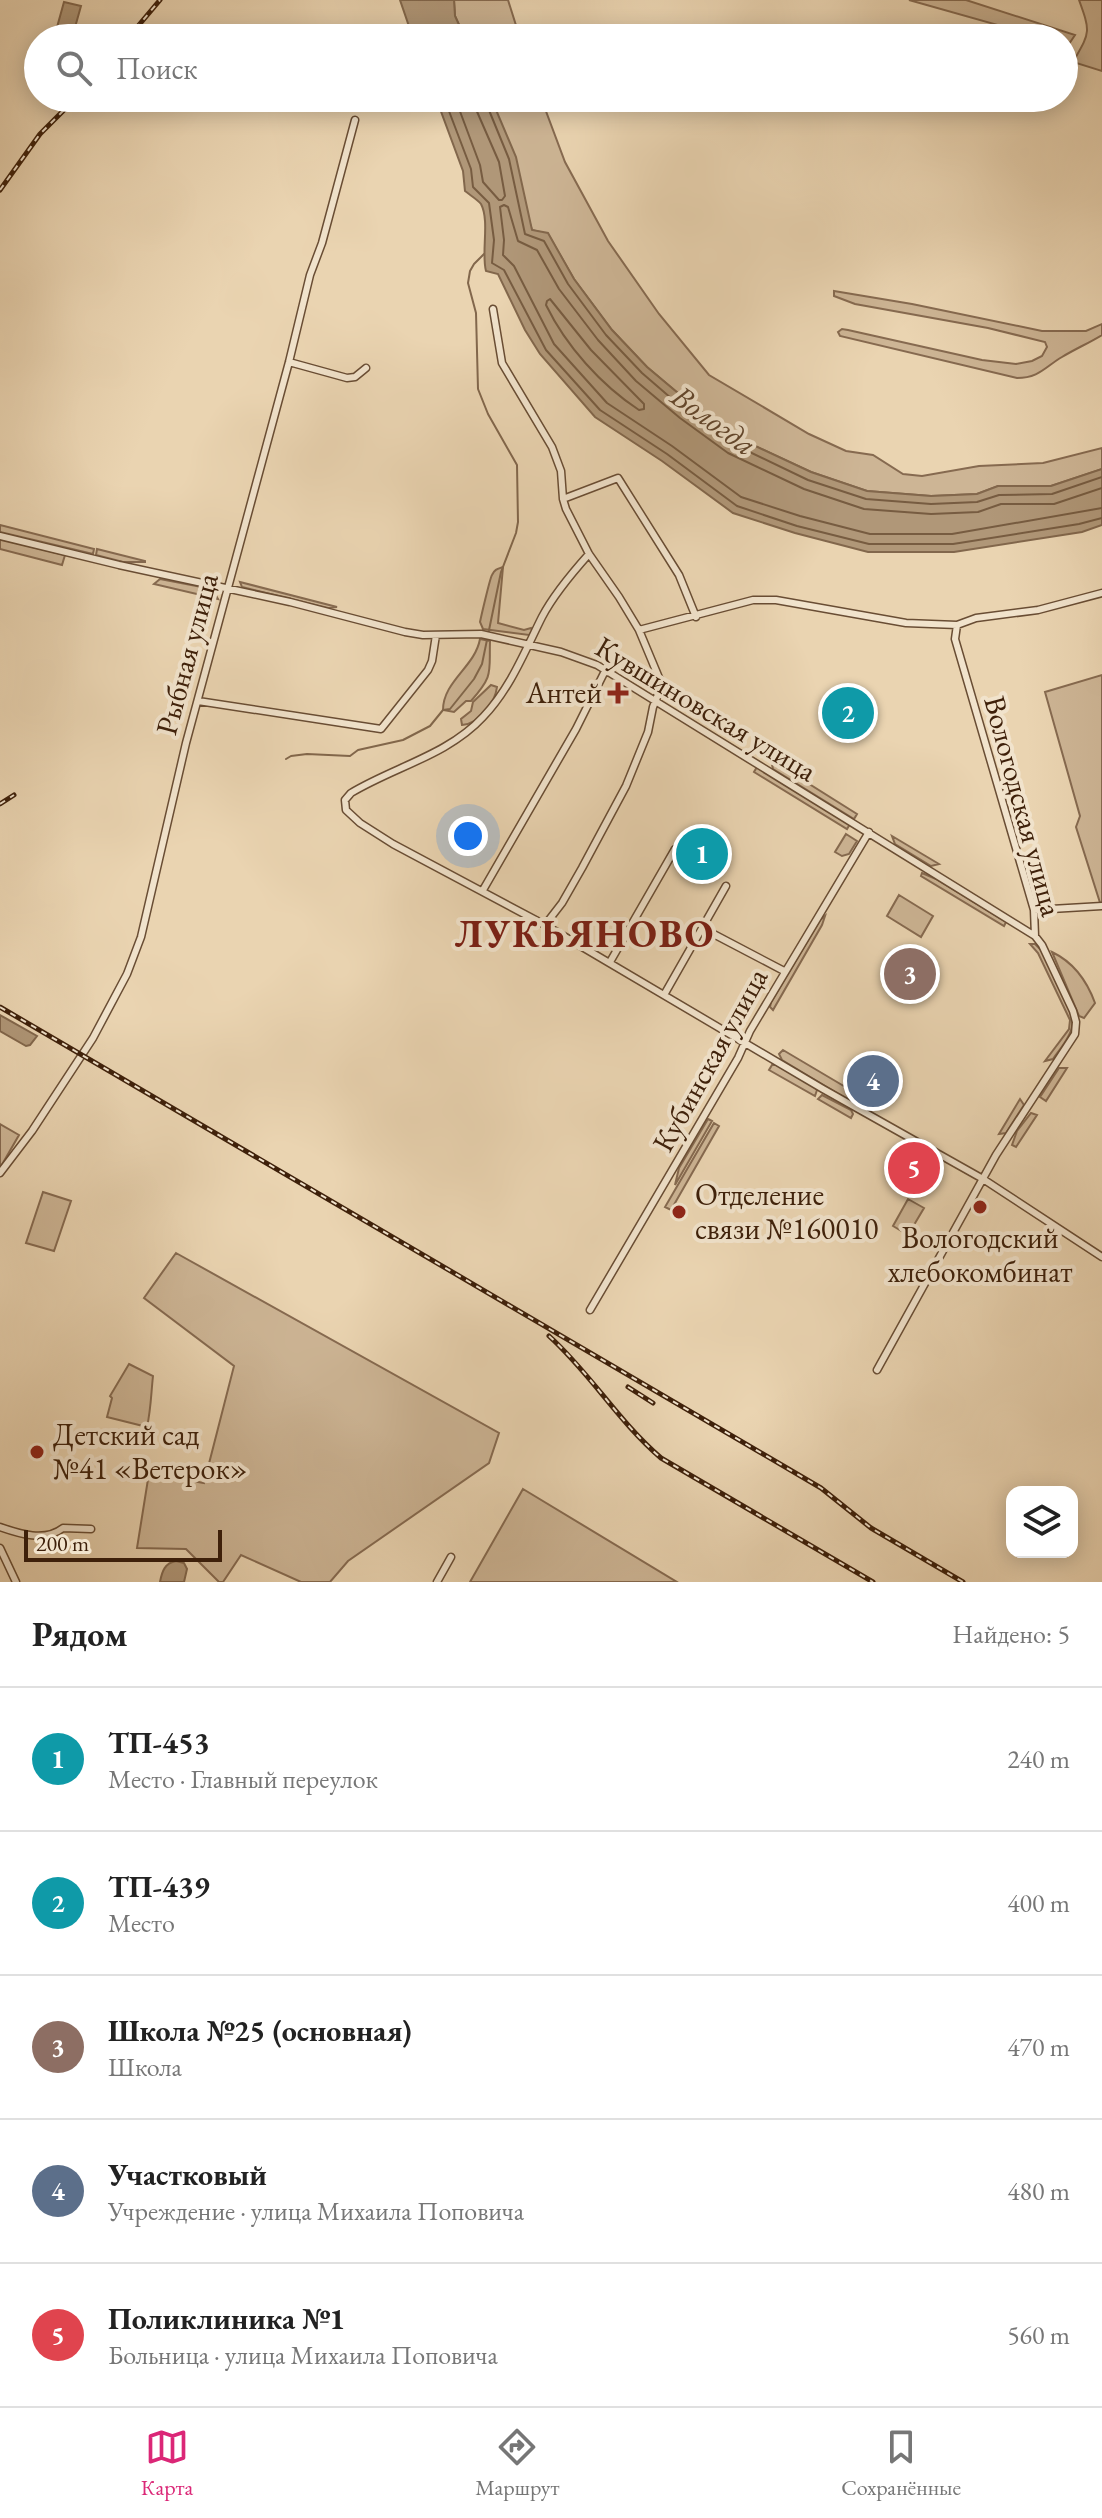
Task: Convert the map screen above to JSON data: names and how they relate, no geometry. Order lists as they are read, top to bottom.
{
  "streets": {
    "street": [
      "Рыбная улица",
      "Кувшиновская улица",
      "Вологодская улица",
      "Кубинская улица"
    ]
  },
  "crossings": [
    ["Рыбная улица", "Кувшиновская улица"],
    ["Кувшиновская улица", "Вологодская улица"],
    ["Кувшиновская улица", "Кубинская улица"]
  ],
  "districts": ["ЛУКЬЯНОВО"],
  "water": ["Вологда"],
  "places": {
    "health": ["Антей"],
    "other": ["Вологодский хлебокомбинат", "Отделение связи №160010", "Детский сад №41 «Ветерок»"]
  },
  "scale_bar": "200 m",
  "page": {
    "search": "Поиск",
    "pins": [
      "2",
      "1",
      "3",
      "4",
      "5"
    ],
    "scale": "200 m",
    "heading": ["Рядом", "Найдено: 5"],
    "list": [
      {
        "mark": "1",
        "name": "ТП-453",
        "note": "Место · Главный переулок",
        "value": "240 m"
      },
      {
        "mark": "2",
        "name": "ТП-439",
        "note": "Место",
        "value": "400 m"
      },
      {
        "mark": "3",
        "name": "Школа №25 (основная)",
        "note": "Школа",
        "value": "470 m"
      },
      {
        "mark": "4",
        "name": "Участковый",
        "note": "Учреждение · улица Михаила Поповича",
        "value": "480 m"
      },
      {
        "mark": "5",
        "name": "Поликлиника №1",
        "note": "Больница · улица Михаила Поповича",
        "value": "560 m"
      }
    ],
    "nav": ["Карта", "Маршрут", "Сохранённые"]
  }
}
